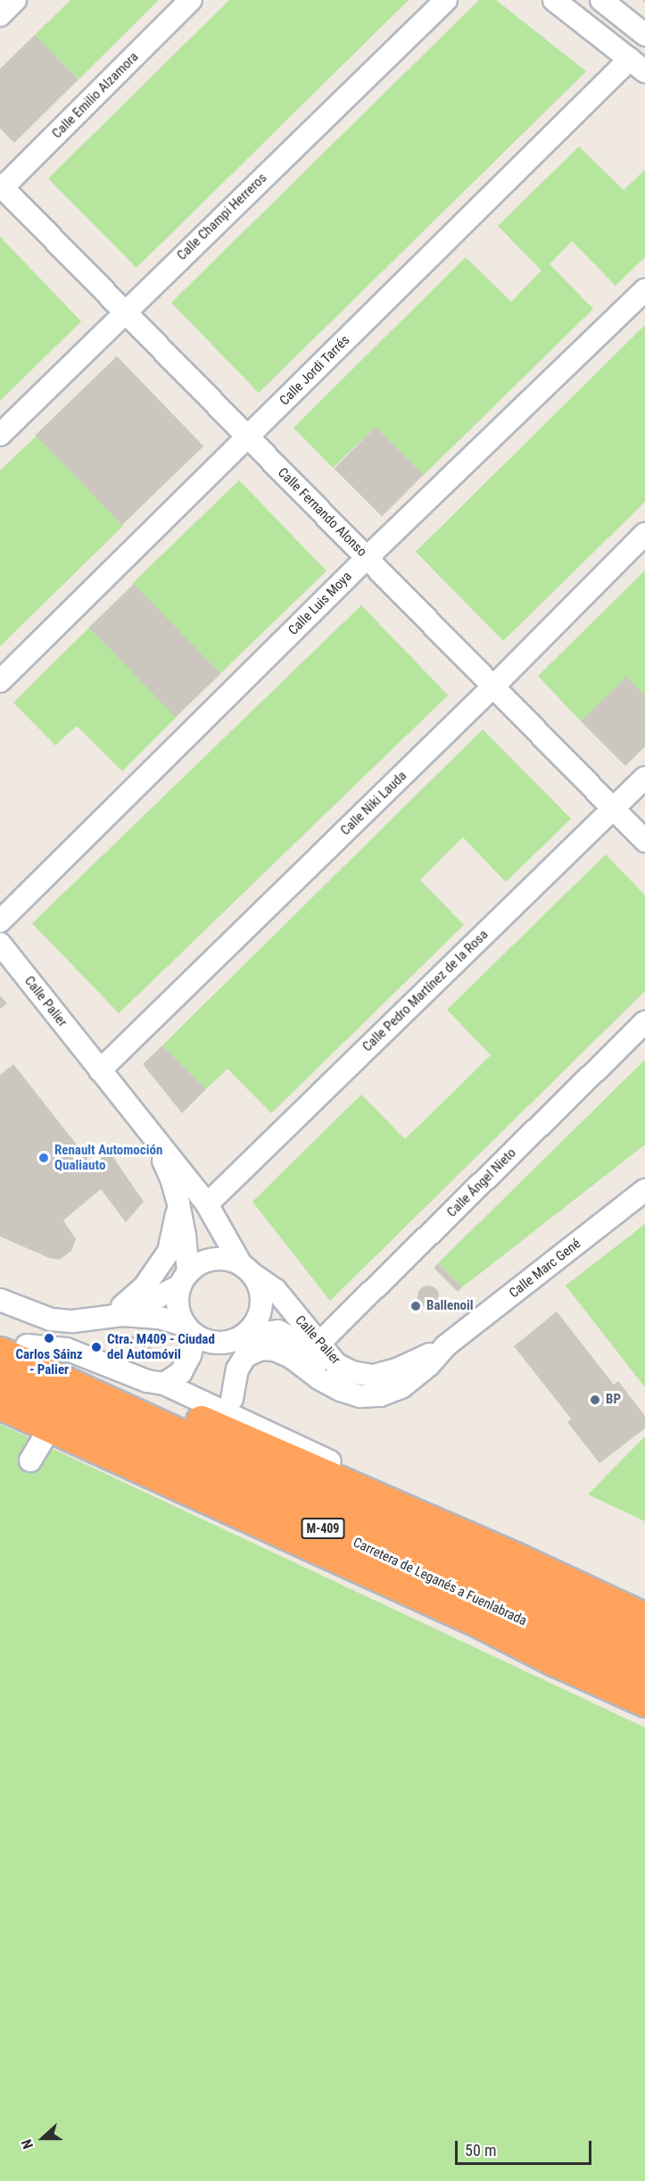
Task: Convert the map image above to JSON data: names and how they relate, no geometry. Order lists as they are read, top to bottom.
{
  "streets": {
    "highway": ["M-409", "Carretera de Leganés a Fuenlabrada"],
    "street": [
      "Calle Emilio Alzamora",
      "Calle Champi Herreros",
      "Calle Jordi Tarrés",
      "Calle Fernando Alonso",
      "Calle Luis Moya",
      "Calle Niki Lauda",
      "Calle Pedro Martínez de la Rosa",
      "Calle Palier",
      "Calle Ángel Nieto",
      "Calle Marc Gené"
    ]
  },
  "crossings": [
    ["Calle Emilio Alzamora", "Calle Fernando Alonso"],
    ["Calle Champi Herreros", "Calle Fernando Alonso"],
    ["Calle Jordi Tarrés", "Calle Fernando Alonso"],
    ["Calle Fernando Alonso", "Calle Luis Moya"],
    ["Calle Fernando Alonso", "Calle Niki Lauda"],
    ["Calle Fernando Alonso", "Calle Pedro Martínez de la Rosa"],
    ["Calle Niki Lauda", "Calle Palier"],
    ["Calle Pedro Martínez de la Rosa", "Calle Palier"],
    ["Calle Palier", "Calle Ángel Nieto"],
    ["Calle Palier", "Calle Marc Gené"],
    ["M-409", "Carretera de Leganés a Fuenlabrada"]
  ],
  "places": [
    "Renault Automoción Qualiauto",
    "Ballenoil",
    "Carlos Sáinz - Palier",
    "Ctra. M409 - Ciudad del Automóvil",
    "BP"
  ],
  "scale_bar": "50 m",
  "north": "left"
}
